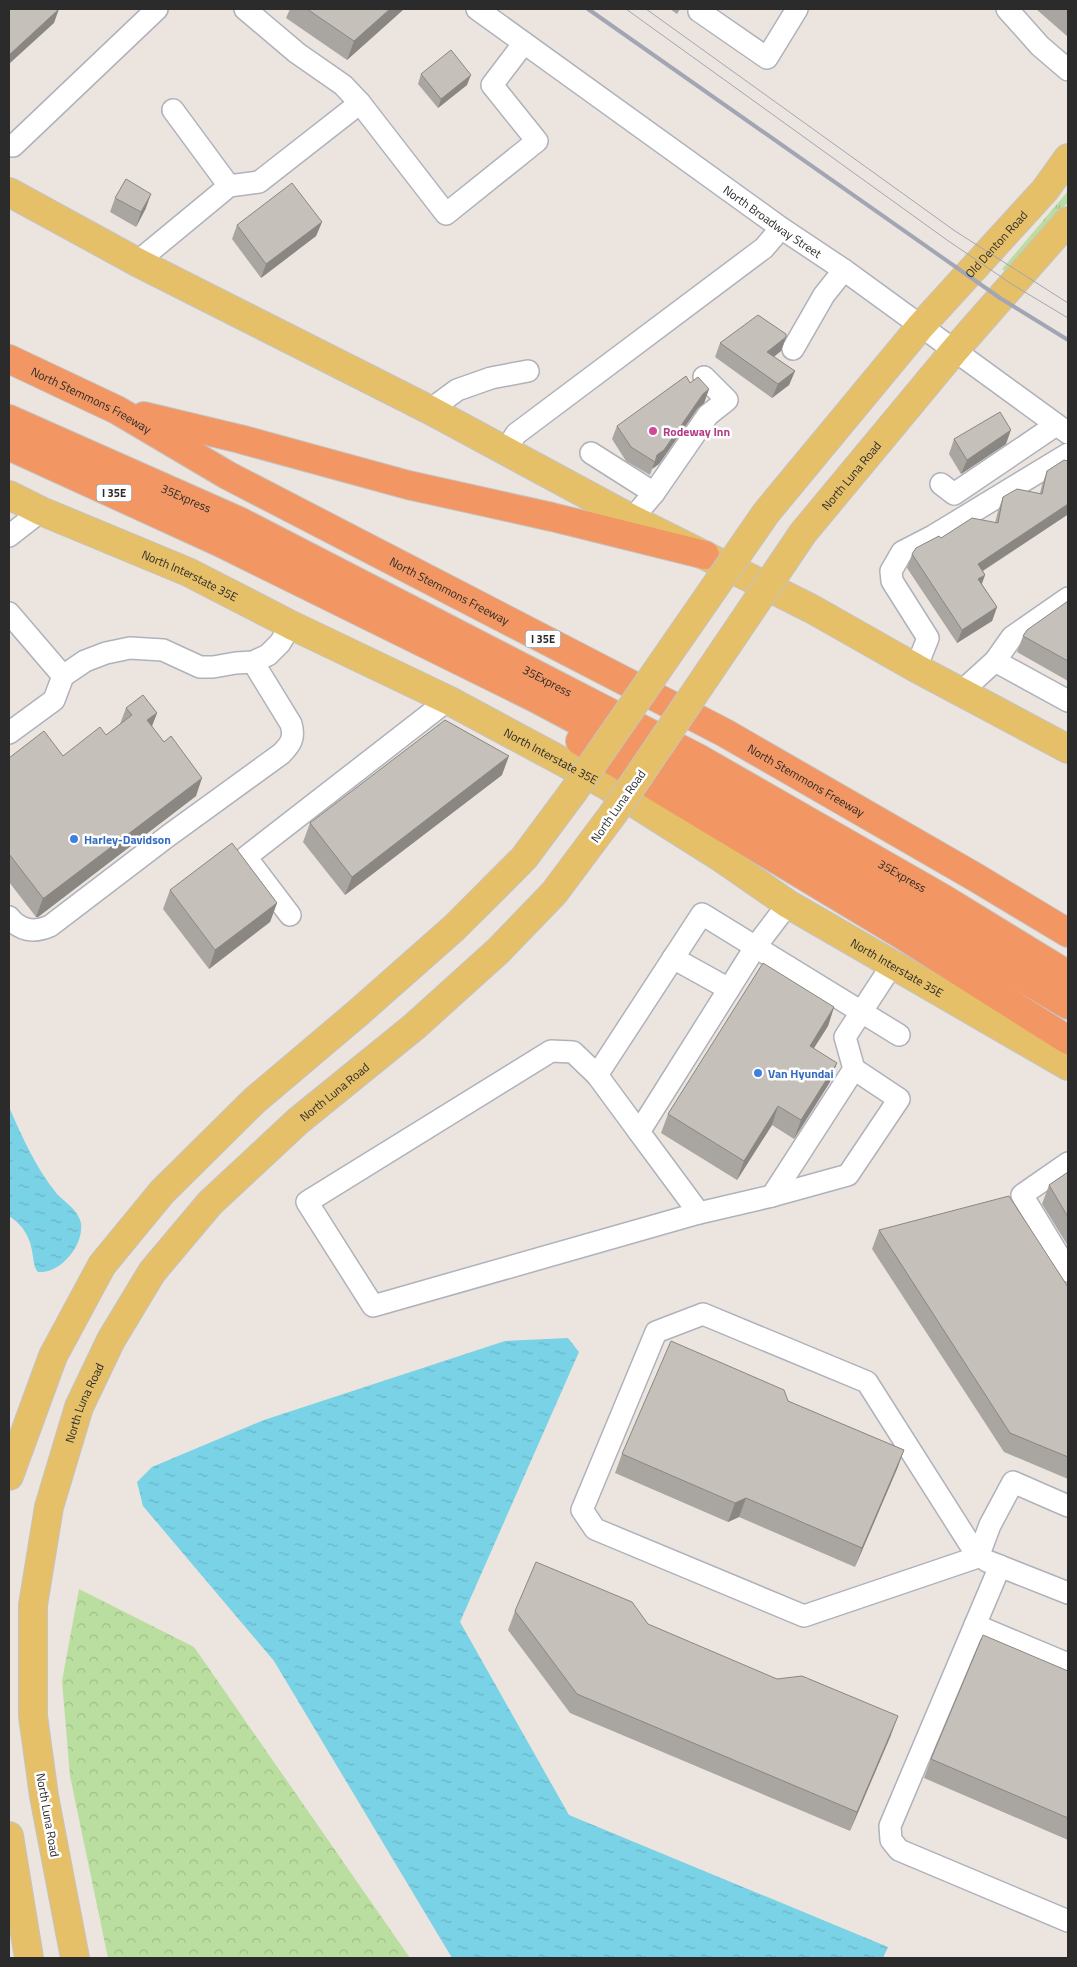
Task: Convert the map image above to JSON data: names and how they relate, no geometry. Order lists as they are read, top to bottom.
{
  "streets": {
    "highway": ["North Stemmons Freeway", "I 35E", "35Express"],
    "main road": ["Old Denton Road", "North Luna Road", "North Interstate 35E"],
    "street": ["North Broadway Street"]
  },
  "crossings": [
    ["North Broadway Street", "Old Denton Road"],
    ["North Broadway Street", "North Luna Road"]
  ],
  "places": ["Rodeway Inn", "Harley-Davidson", "Van Hyundai"]
}
